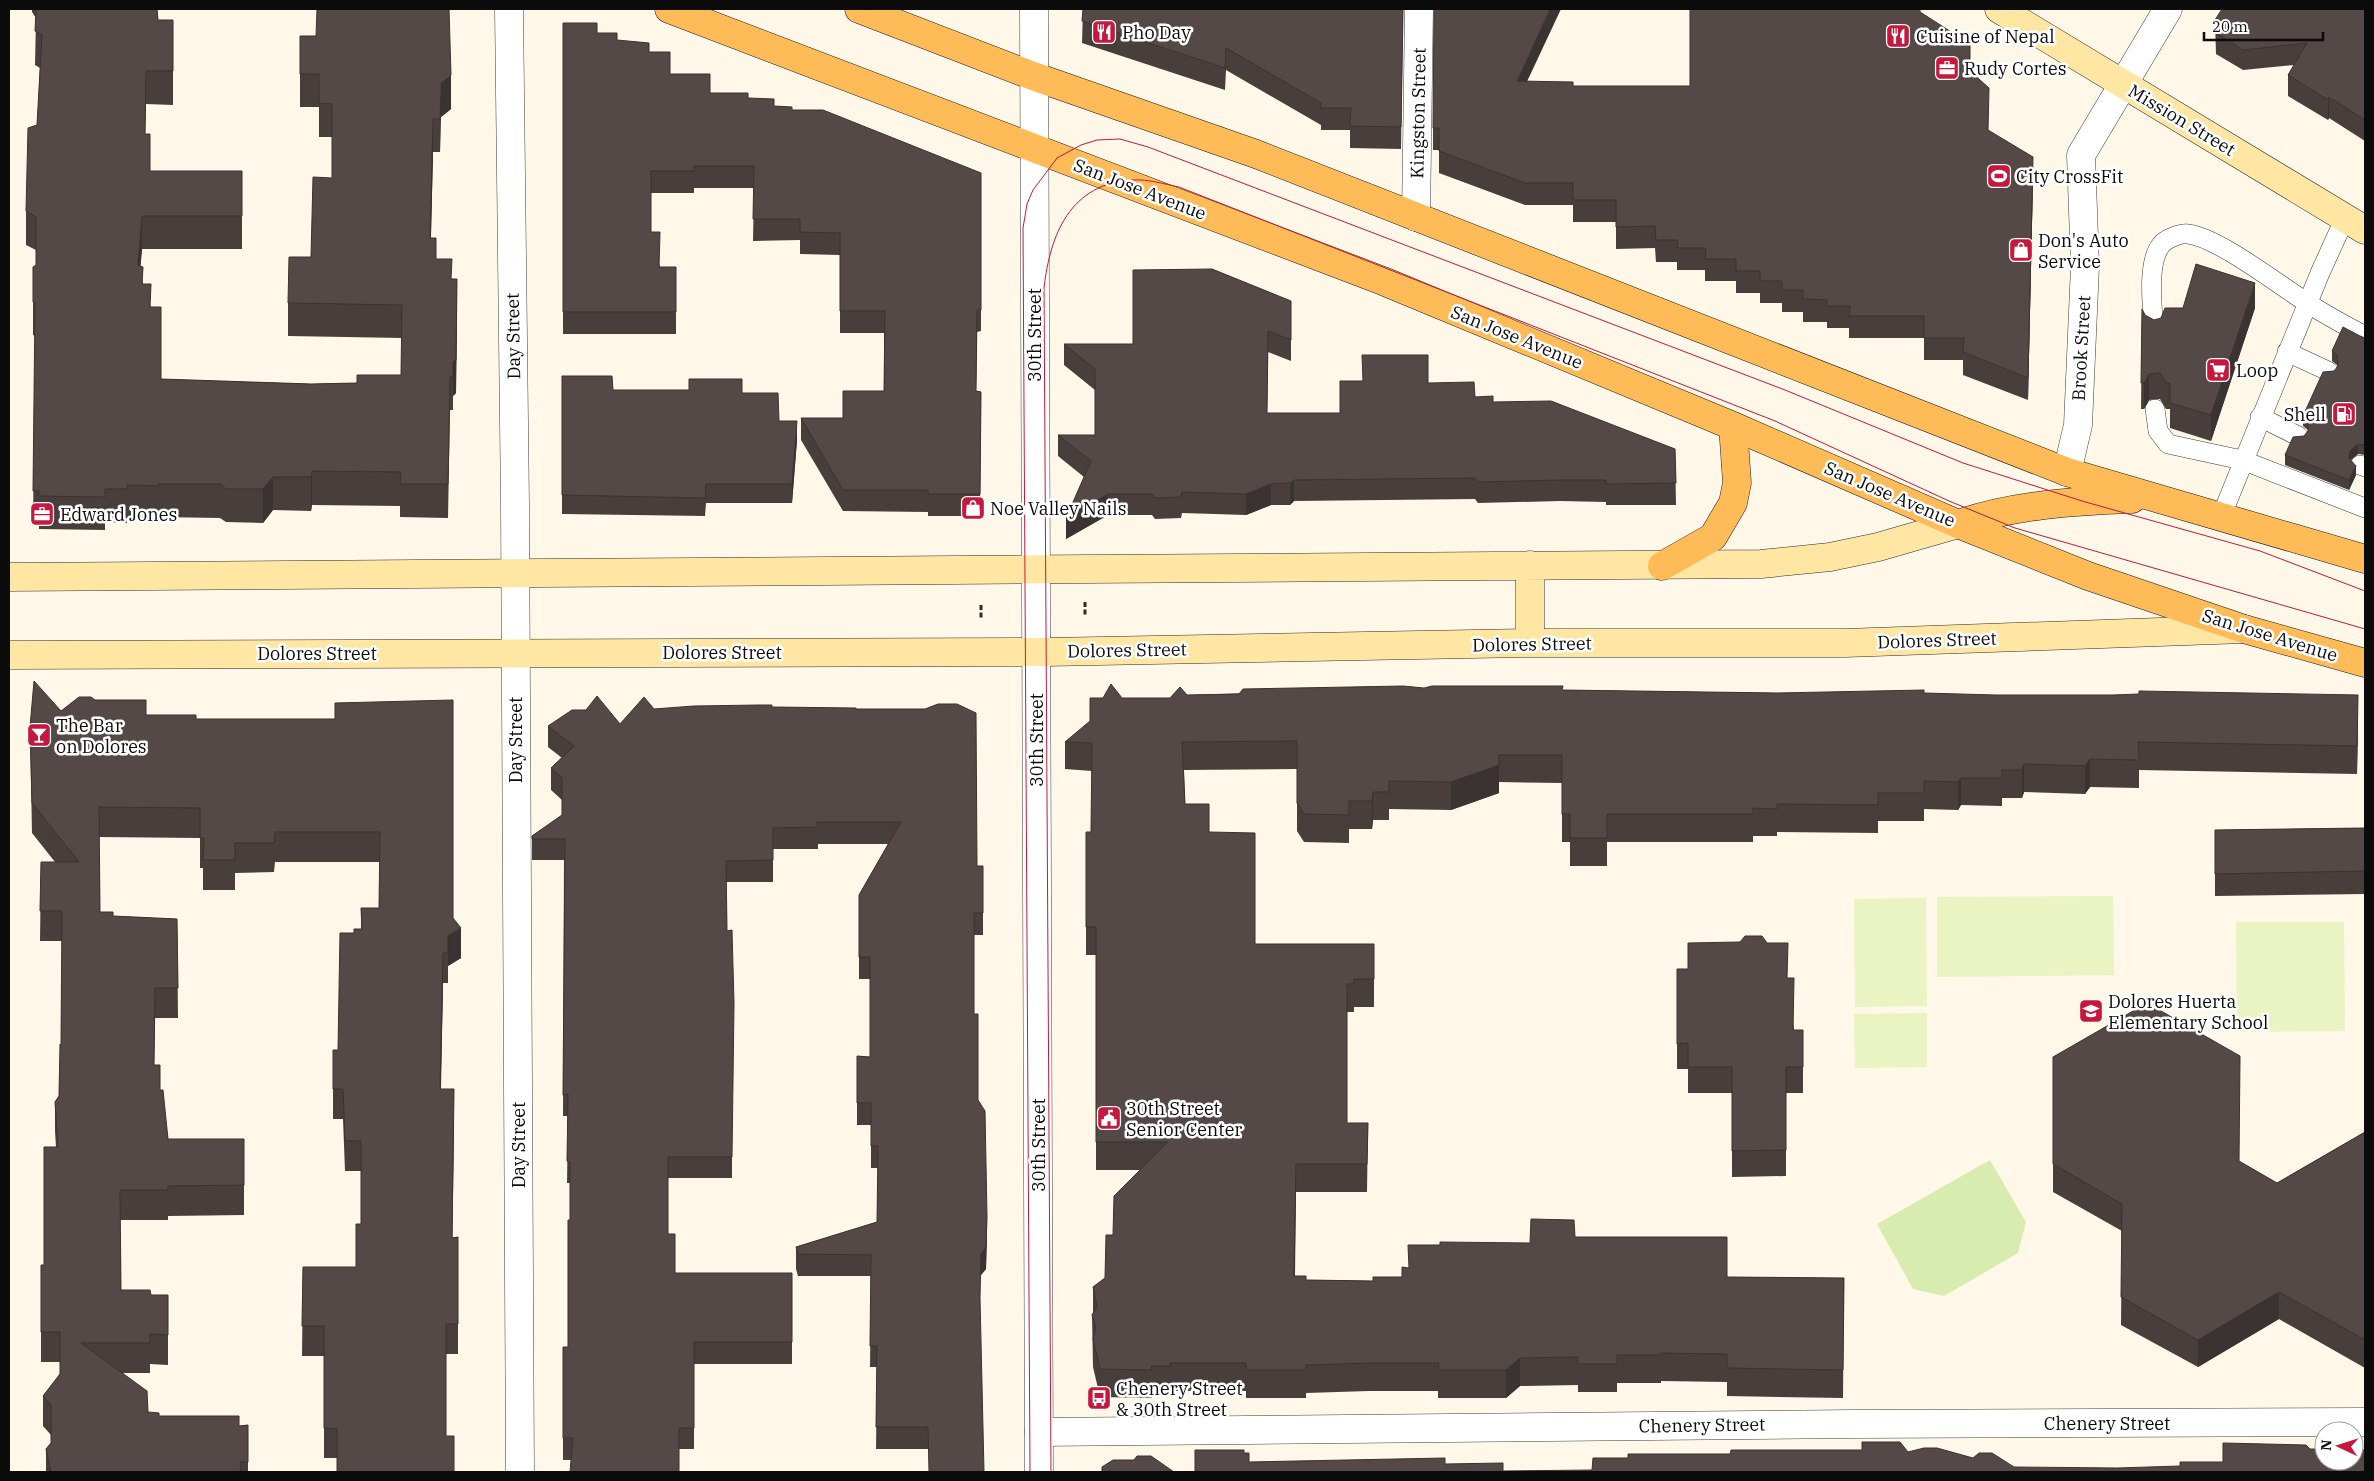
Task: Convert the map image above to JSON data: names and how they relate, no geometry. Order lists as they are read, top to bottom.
{
  "streets": {
    "main road": ["Mission Street", "San Jose Avenue", "Dolores Street"],
    "street": [
      "Kingston Street",
      "30th Street",
      "Day Street",
      "Brook Street",
      "Chenery Street"
    ]
  },
  "crossings": [
    ["Mission Street", "Brook Street"],
    ["San Jose Avenue", "30th Street"],
    ["San Jose Avenue", "Dolores Street"],
    ["30th Street", "Dolores Street"],
    ["30th Street", "Chenery Street"],
    ["Day Street", "Dolores Street"]
  ],
  "places": {
    "restaurant": ["Pho Day", "Cuisine of Nepal"],
    "office": ["Rudy Cortes", "Edward Jones"],
    "sports": ["City CrossFit"],
    "shop": ["Don's Auto Service", "Noe Valley Nails"],
    "supermarket": ["Loop"],
    "fuel station": ["Shell"],
    "bar": ["The Bar on Dolores"],
    "school or university": ["Dolores Huerta Elementary School"],
    "public building": ["30th Street Senior Center"],
    "bus stop": ["Chenery Street & 30th Street"]
  },
  "scale_bar": "20 m",
  "north": "left"
}
